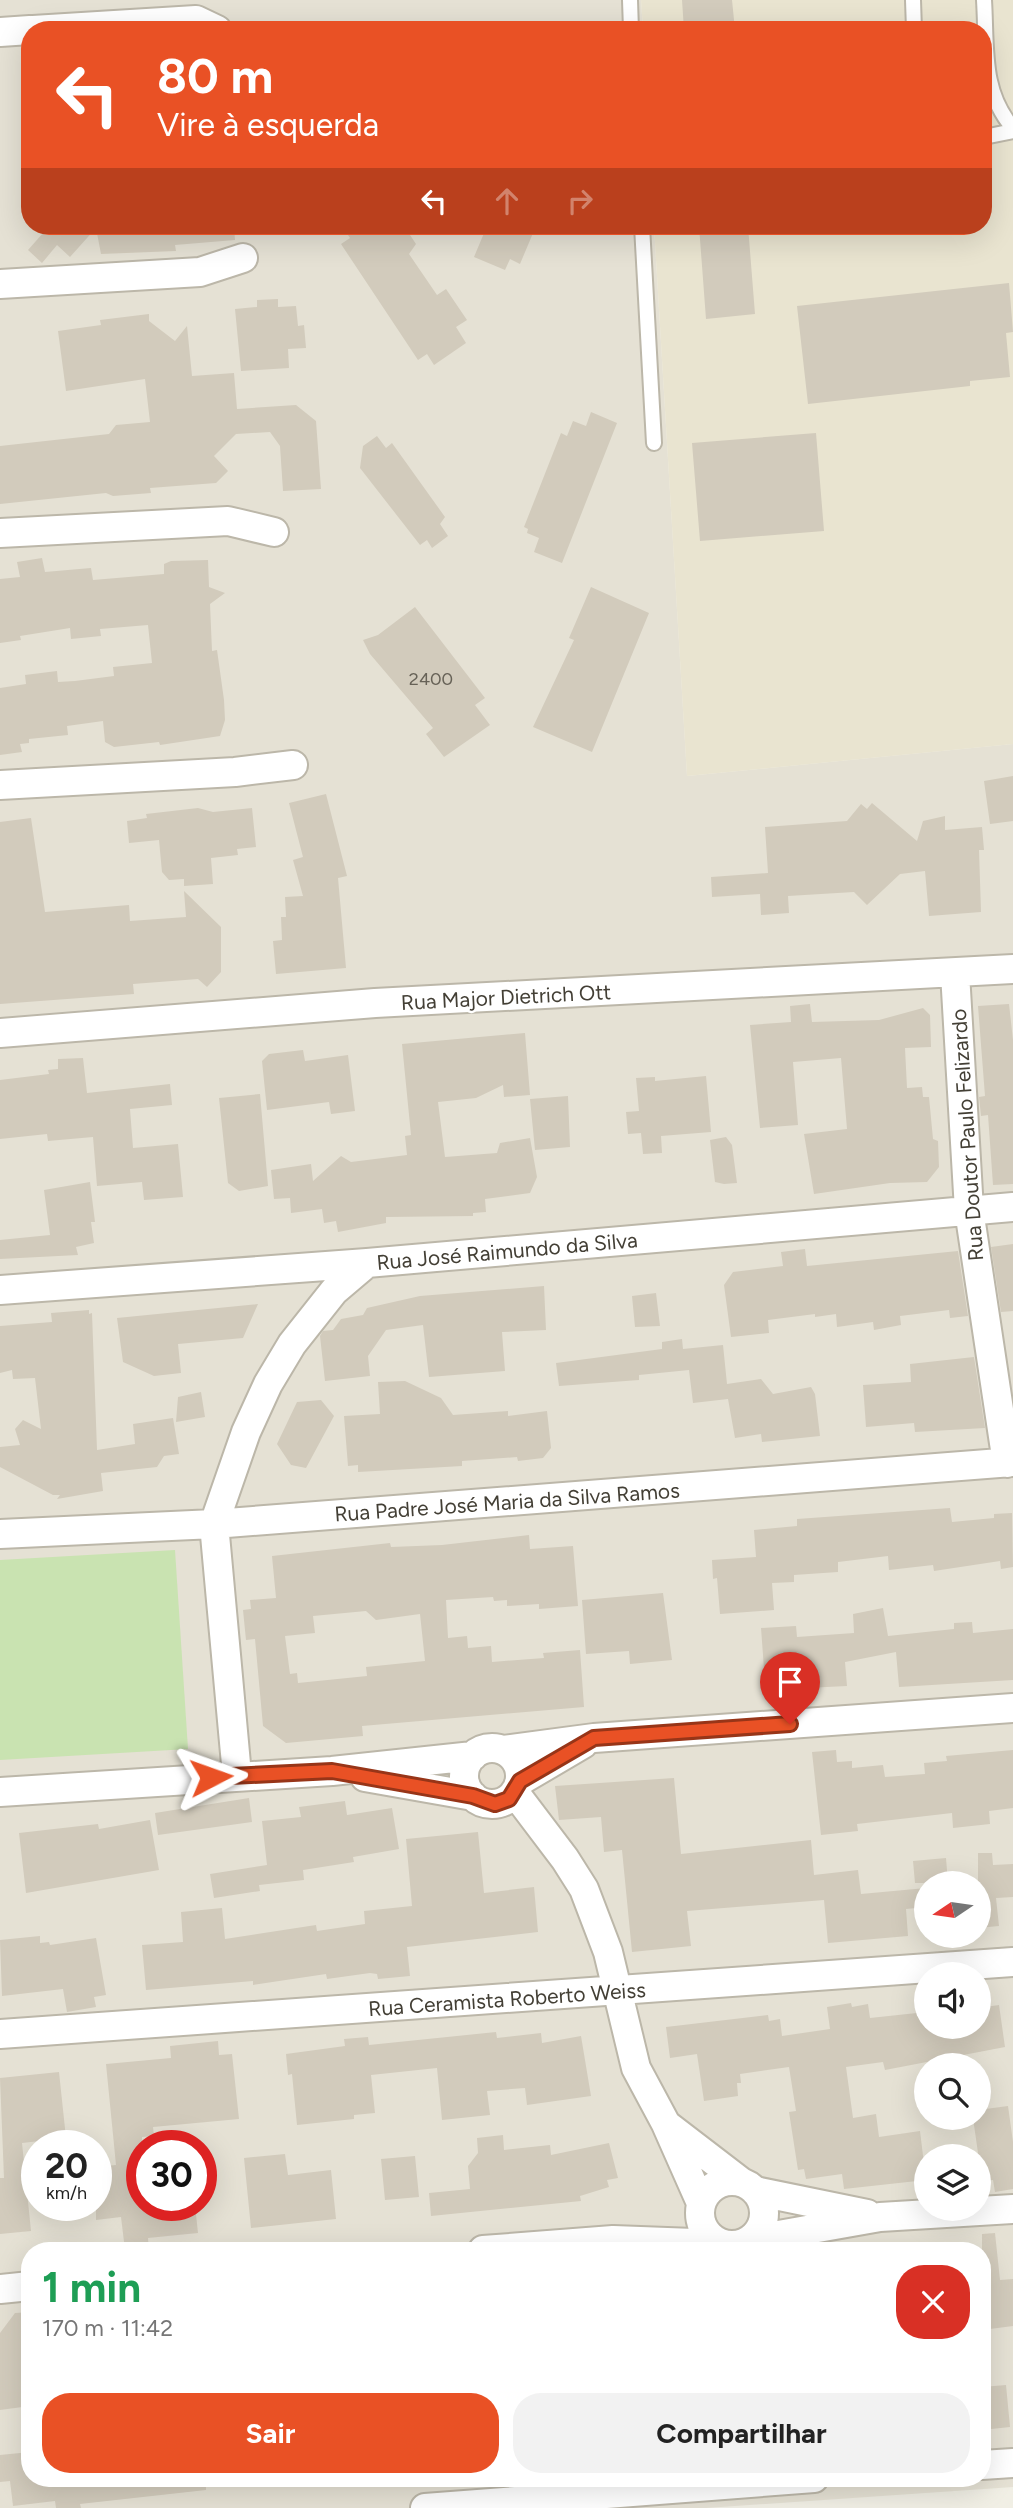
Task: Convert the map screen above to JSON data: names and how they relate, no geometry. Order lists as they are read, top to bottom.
{
  "streets": {
    "street": [
      "Rua Major Dietrich Ott",
      "Rua Doutor Paulo Felizardo",
      "Rua José Raimundo da Silva",
      "Rua Padre José Maria da Silva Ramos",
      "Rua Ceramista Roberto Weiss"
    ]
  },
  "crossings": [
    ["Rua Major Dietrich Ott", "Rua Doutor Paulo Felizardo"],
    ["Rua Doutor Paulo Felizardo", "Rua José Raimundo da Silva"],
    ["Rua Doutor Paulo Felizardo", "Rua Padre José Maria da Silva Ramos"]
  ],
  "house_numbers": ["2400"],
  "north": "left",
  "page": {
    "turn": ["80 m", "Vire à esquerda"],
    "speed": "20 km/h",
    "limit": "30",
    "heading": ["1 min", "170 m · 11:42"],
    "buttons": ["Sair", "Compartilhar"]
  }
}
